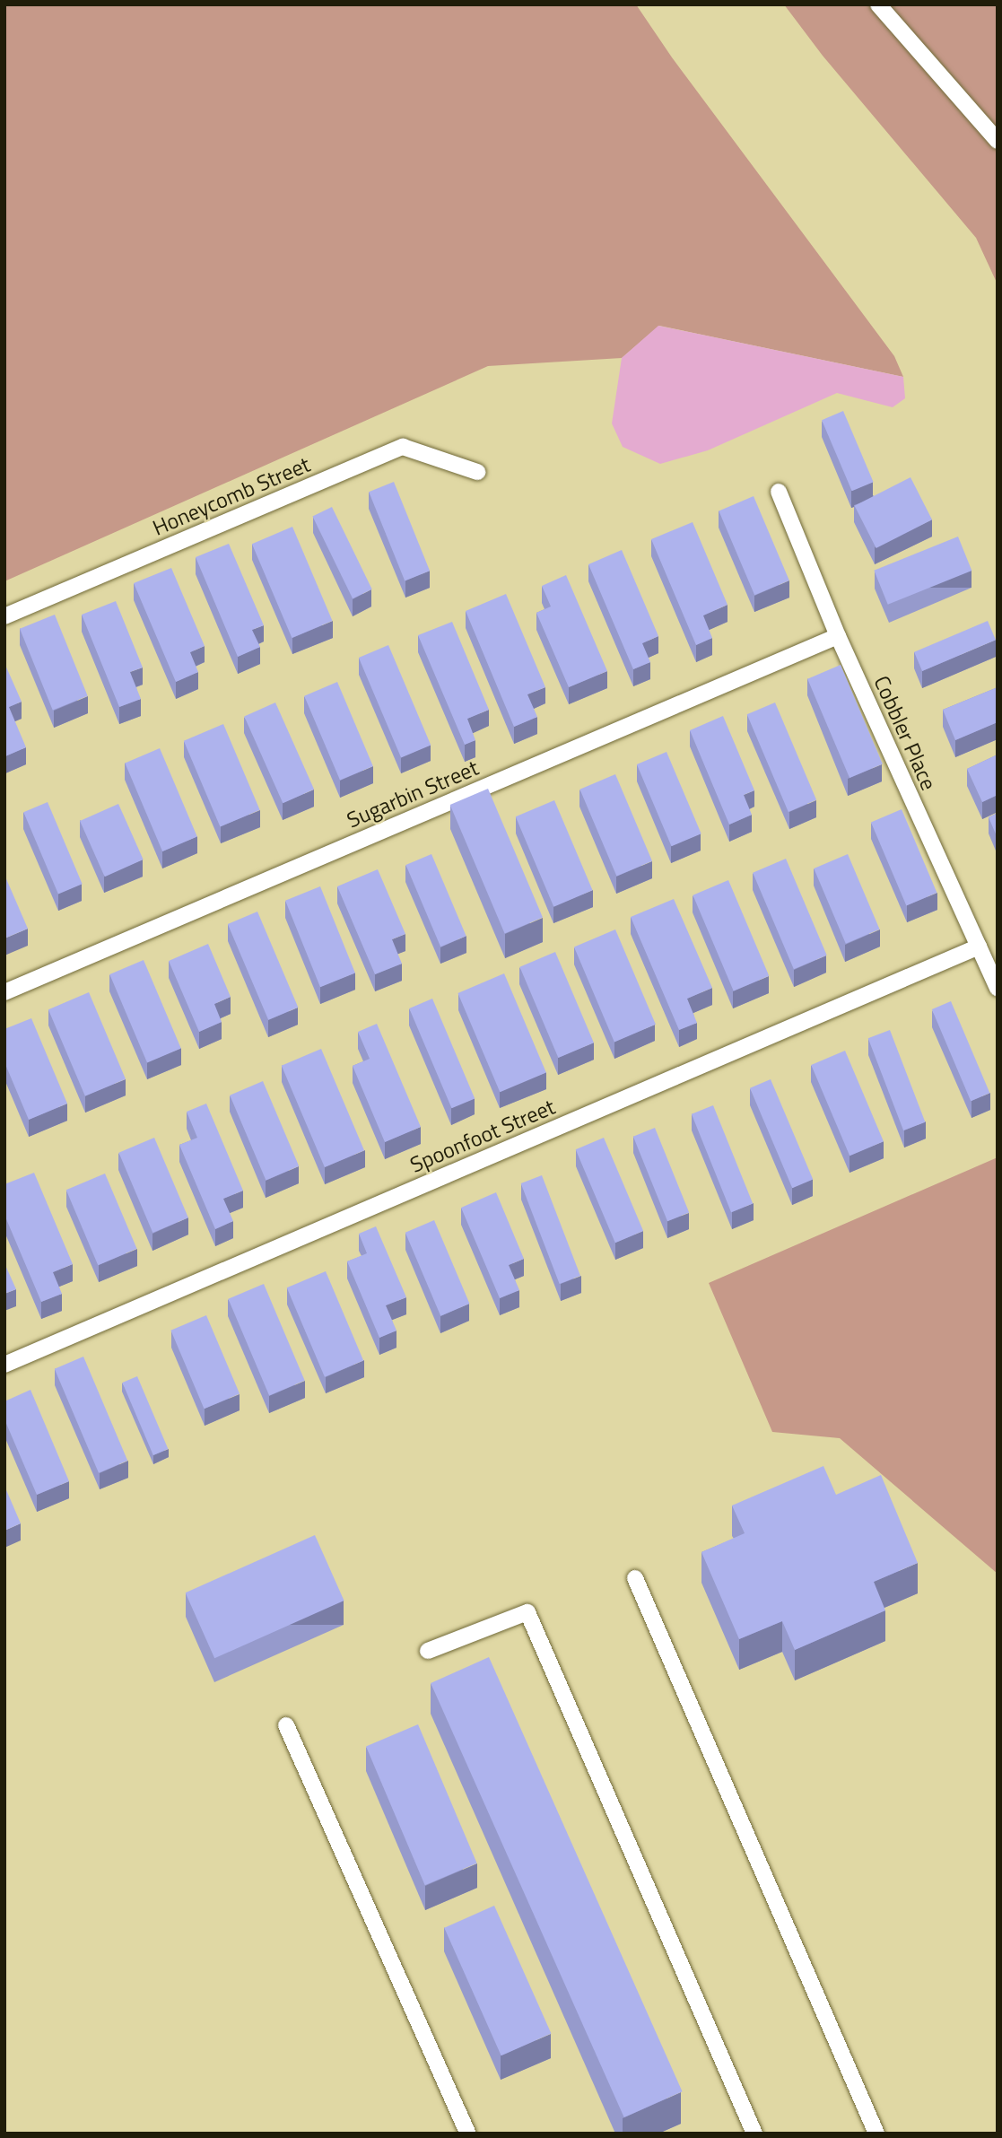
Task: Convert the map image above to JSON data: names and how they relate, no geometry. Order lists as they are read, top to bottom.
{
  "streets": {
    "lane": [
      "Honeycomb Street",
      "Cobbler Place",
      "Sugarbin Street",
      "Spoonfoot Street"
    ]
  },
  "crossings": [
    ["Cobbler Place", "Sugarbin Street"],
    ["Cobbler Place", "Spoonfoot Street"]
  ]
}
